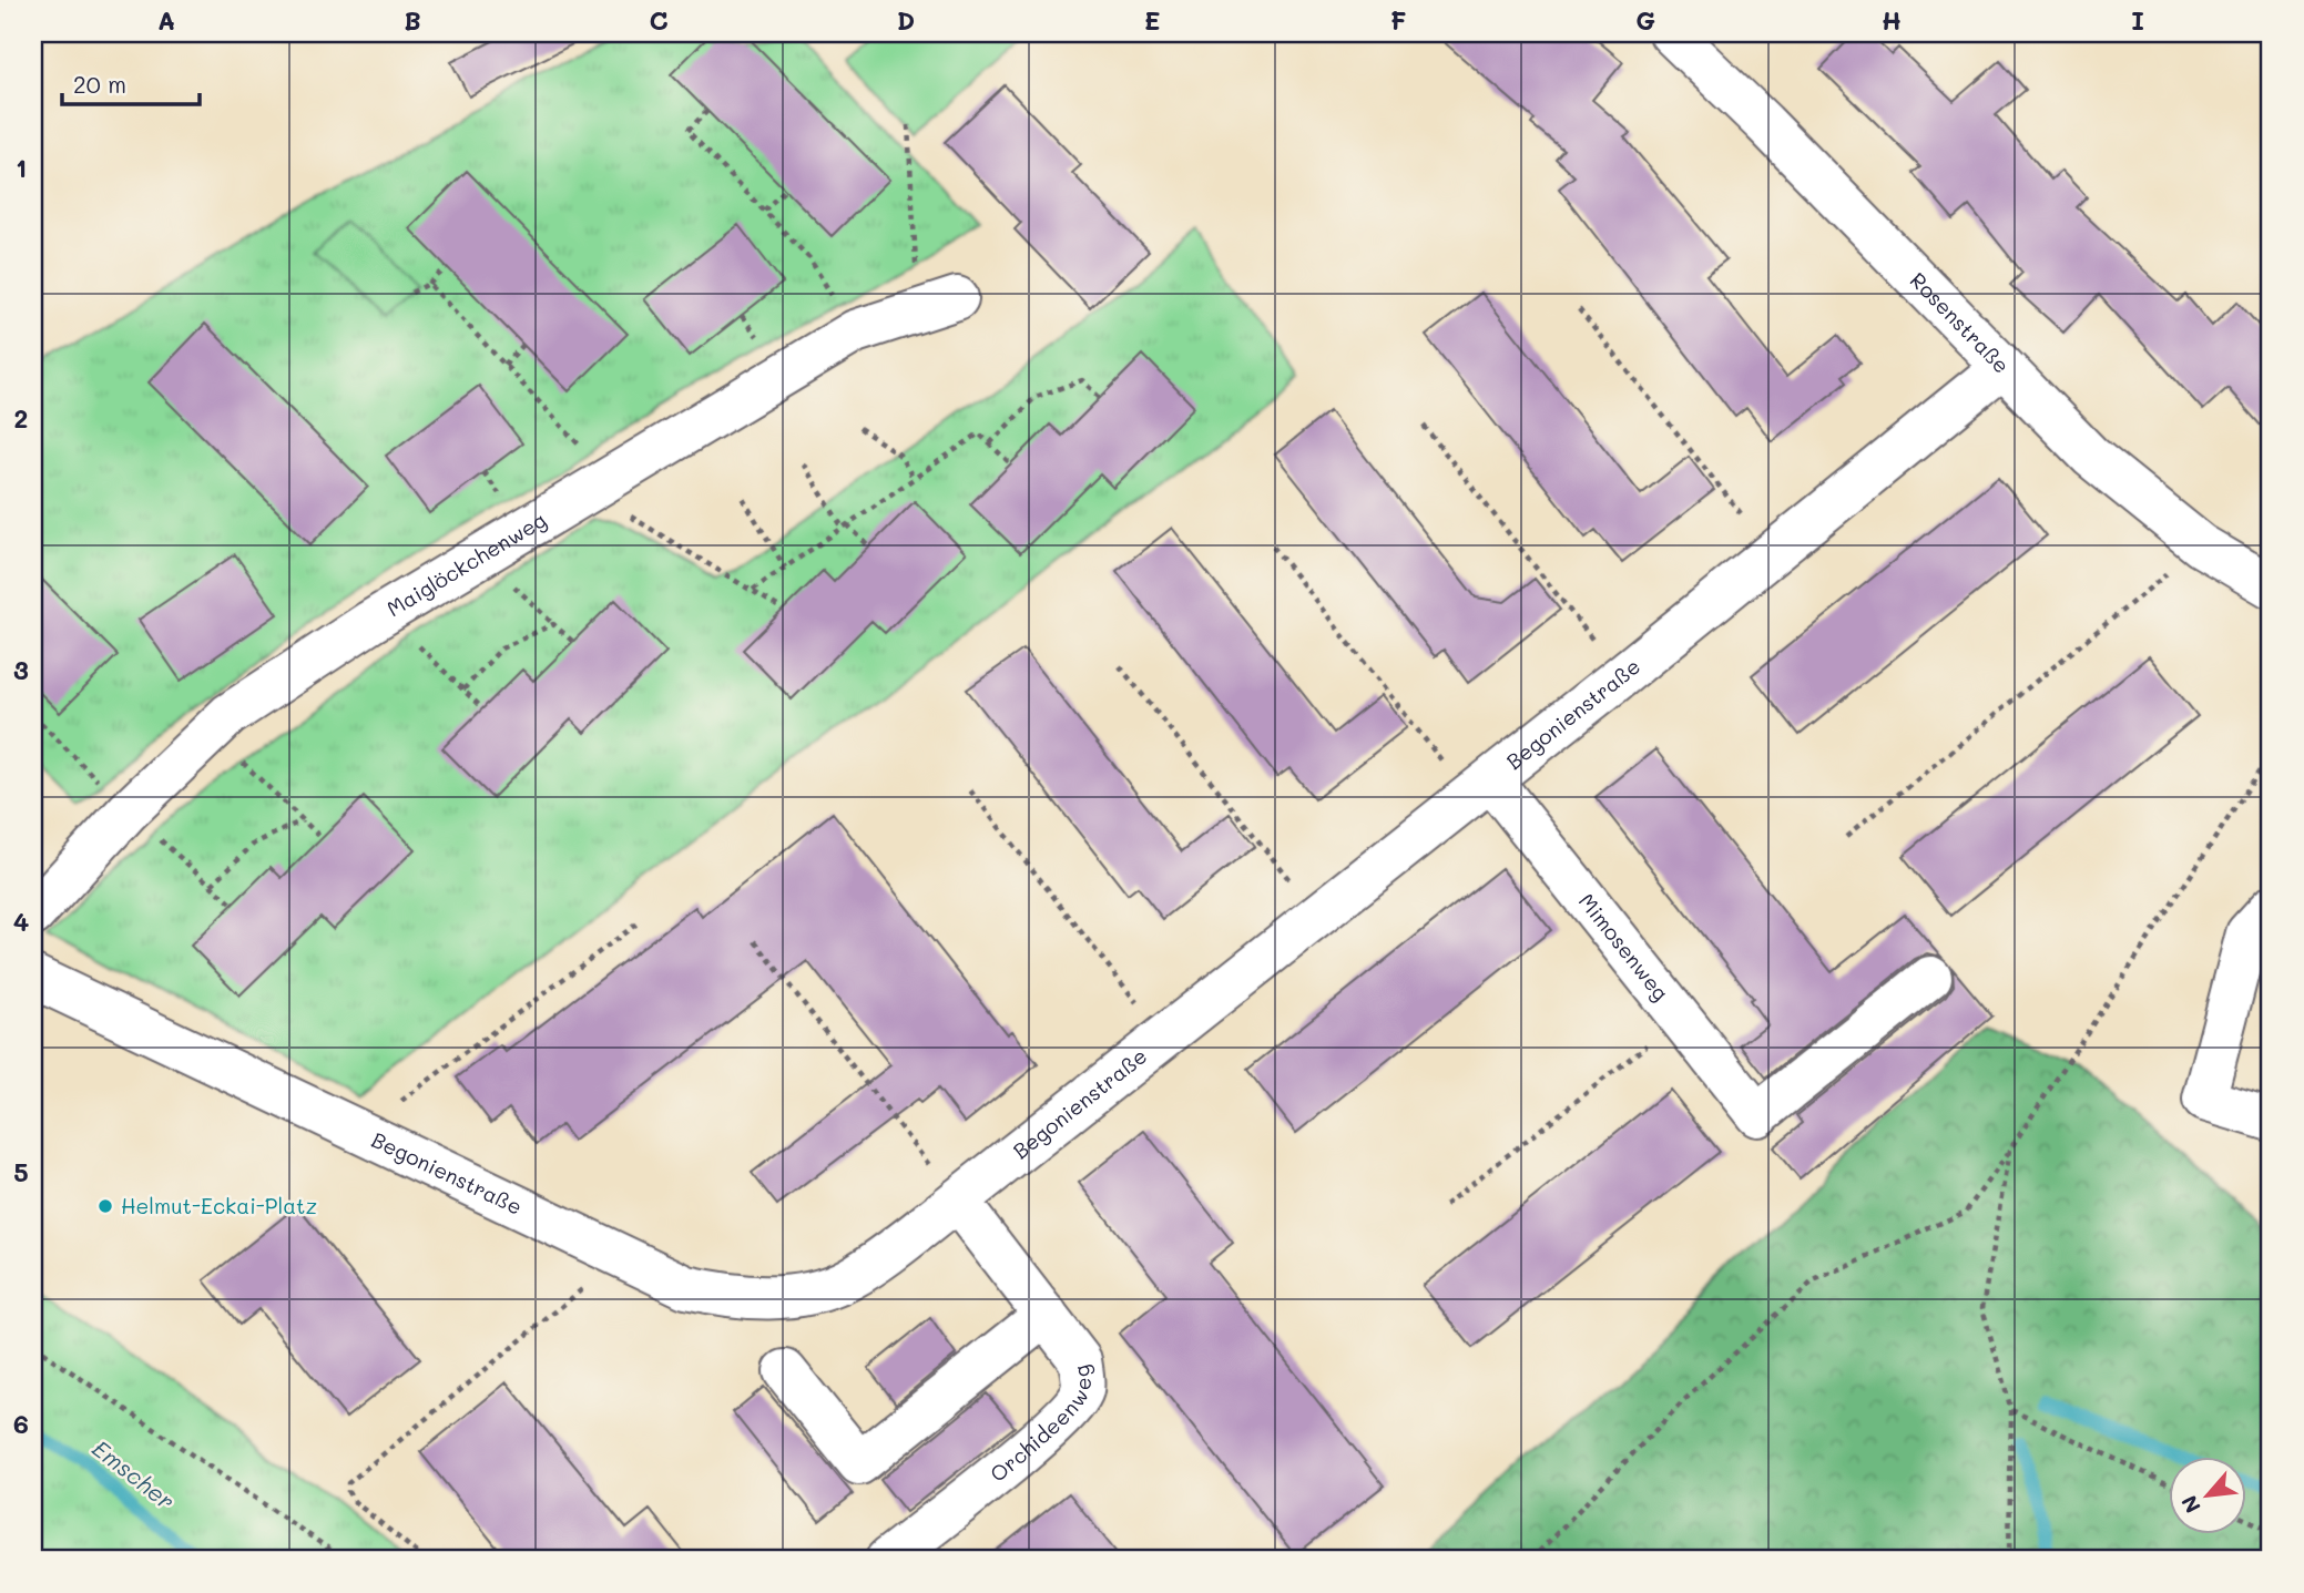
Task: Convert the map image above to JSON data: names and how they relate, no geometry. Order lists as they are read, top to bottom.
{
  "streets": {
    "street": [
      "Rosenstraße",
      "Maiglöckchenweg",
      "Begonienstraße",
      "Mimosenweg",
      "Orchideenweg"
    ]
  },
  "crossings": [
    ["Rosenstraße", "Begonienstraße"],
    ["Begonienstraße", "Mimosenweg"],
    ["Begonienstraße", "Orchideenweg"]
  ],
  "water": ["Emscher"],
  "places": ["Helmut-Eckai-Platz"],
  "scale_bar": "20 m",
  "north": "bottom left",
  "grid": {
    "columns": [
      "A",
      "B",
      "C",
      "D",
      "E",
      "F",
      "G",
      "H",
      "I"
    ],
    "rows": [
      "1",
      "2",
      "3",
      "4",
      "5",
      "6"
    ]
  }
}
